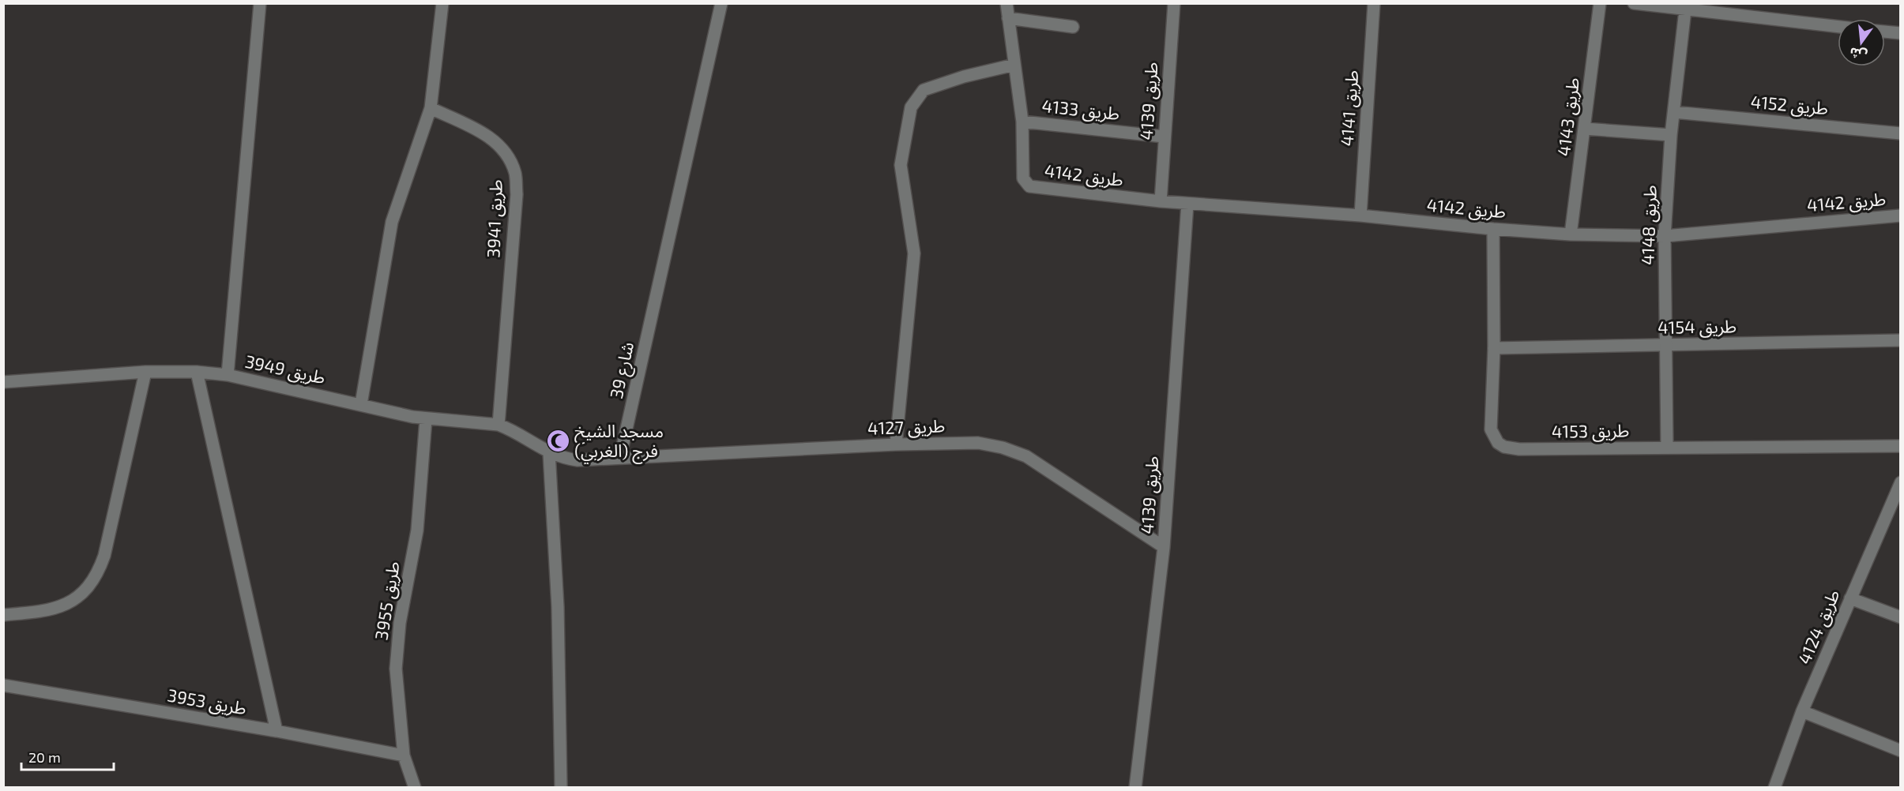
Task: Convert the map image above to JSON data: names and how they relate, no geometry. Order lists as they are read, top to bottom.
{
  "streets": {
    "street": [
      "طريق 4139",
      "طريق 4152",
      "طريق 4141",
      "طريق 4133",
      "طريق 4143",
      "طريق 4142",
      "طريق 3941",
      "طريق 4148",
      "طريق 4154",
      "طريق 3949",
      "شارع 39",
      "طريق 4127",
      "طريق 4153",
      "طريق 3955",
      "طريق 4124",
      "طريق 3953"
    ]
  },
  "crossings": [
    ["طريق 4139", "طريق 4133"],
    ["طريق 4139", "طريق 4142"],
    ["طريق 4139", "طريق 4127"],
    ["طريق 4152", "طريق 4148"],
    ["طريق 4141", "طريق 4142"],
    ["طريق 4133", "طريق 4142"],
    ["طريق 4143", "طريق 4142"],
    ["طريق 4142", "طريق 4148"],
    ["طريق 4142", "طريق 4153"],
    ["طريق 3941", "طريق 3949"],
    ["طريق 4148", "طريق 4154"],
    ["طريق 4148", "طريق 4153"],
    ["طريق 4154", "طريق 4153"],
    ["طريق 3949", "طريق 3955"],
    ["شارع 39", "طريق 4127"],
    ["طريق 3955", "طريق 3953"]
  ],
  "places": {
    "mosque": ["مسجد الشيخ فرج (الغربي)"]
  },
  "scale_bar": "20 m",
  "north": "bottom"
}
